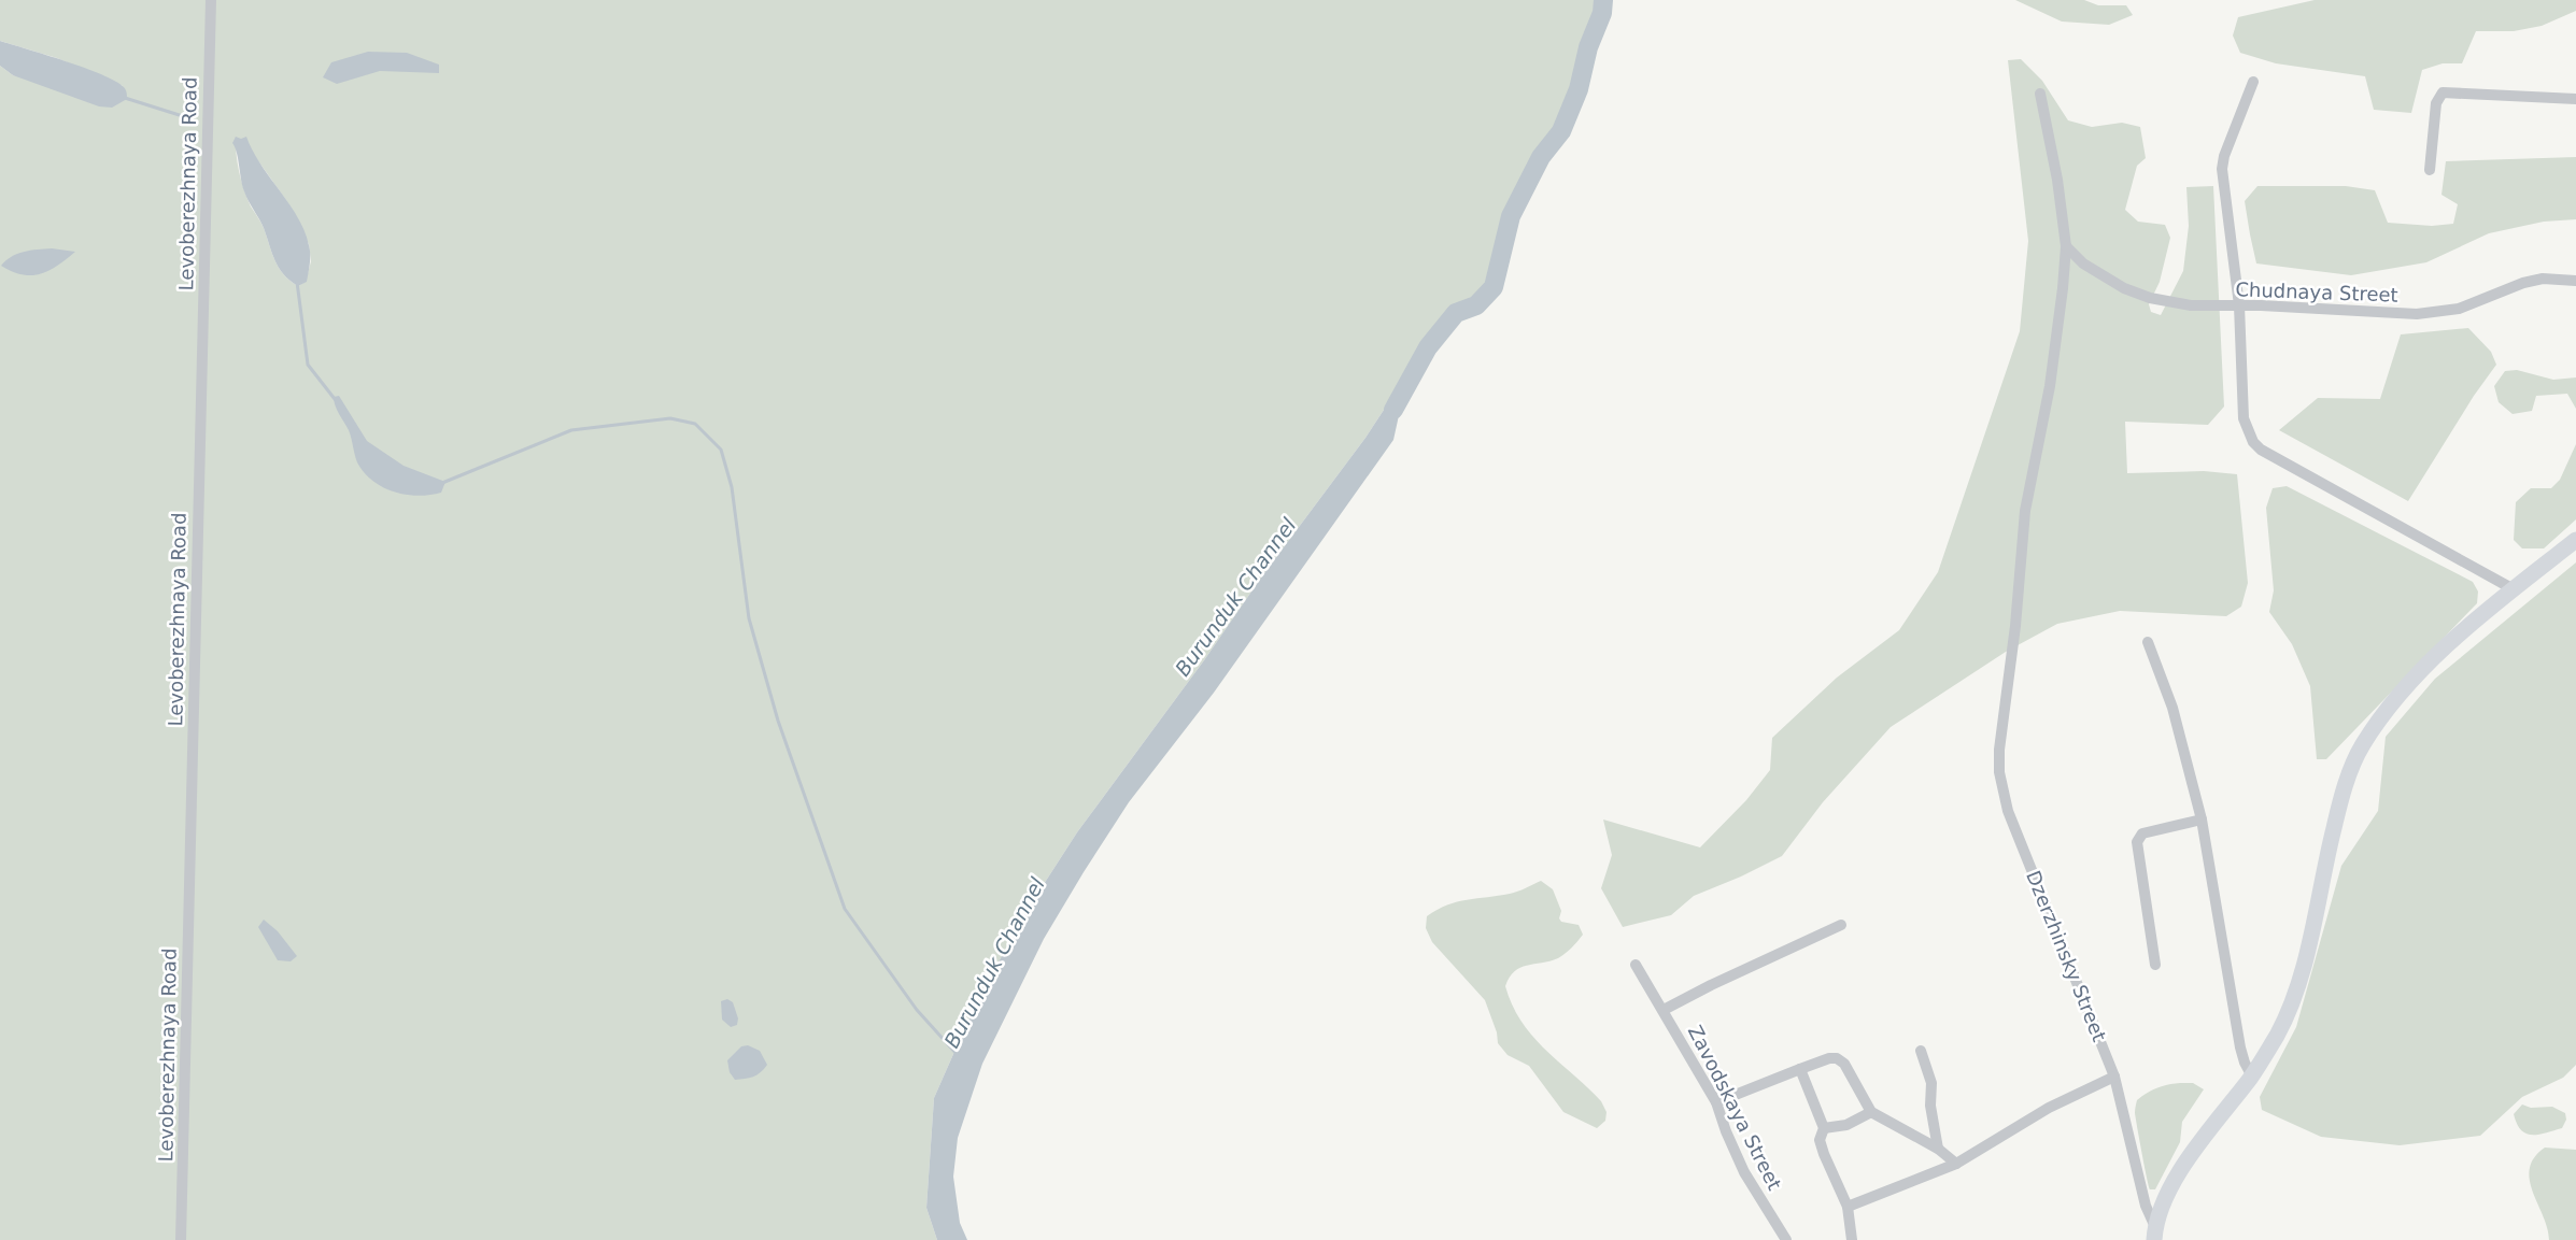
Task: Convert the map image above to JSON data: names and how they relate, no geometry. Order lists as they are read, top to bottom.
{
  "streets": {
    "street": [
      "Levoberezhnaya Road",
      "Chudnaya Street",
      "Dzerzhinsky Street",
      "Zavodskaya Street"
    ]
  },
  "crossings": [
    ["Chudnaya Street", "Dzerzhinsky Street"]
  ],
  "water": ["Burunduk Channel"]
}
